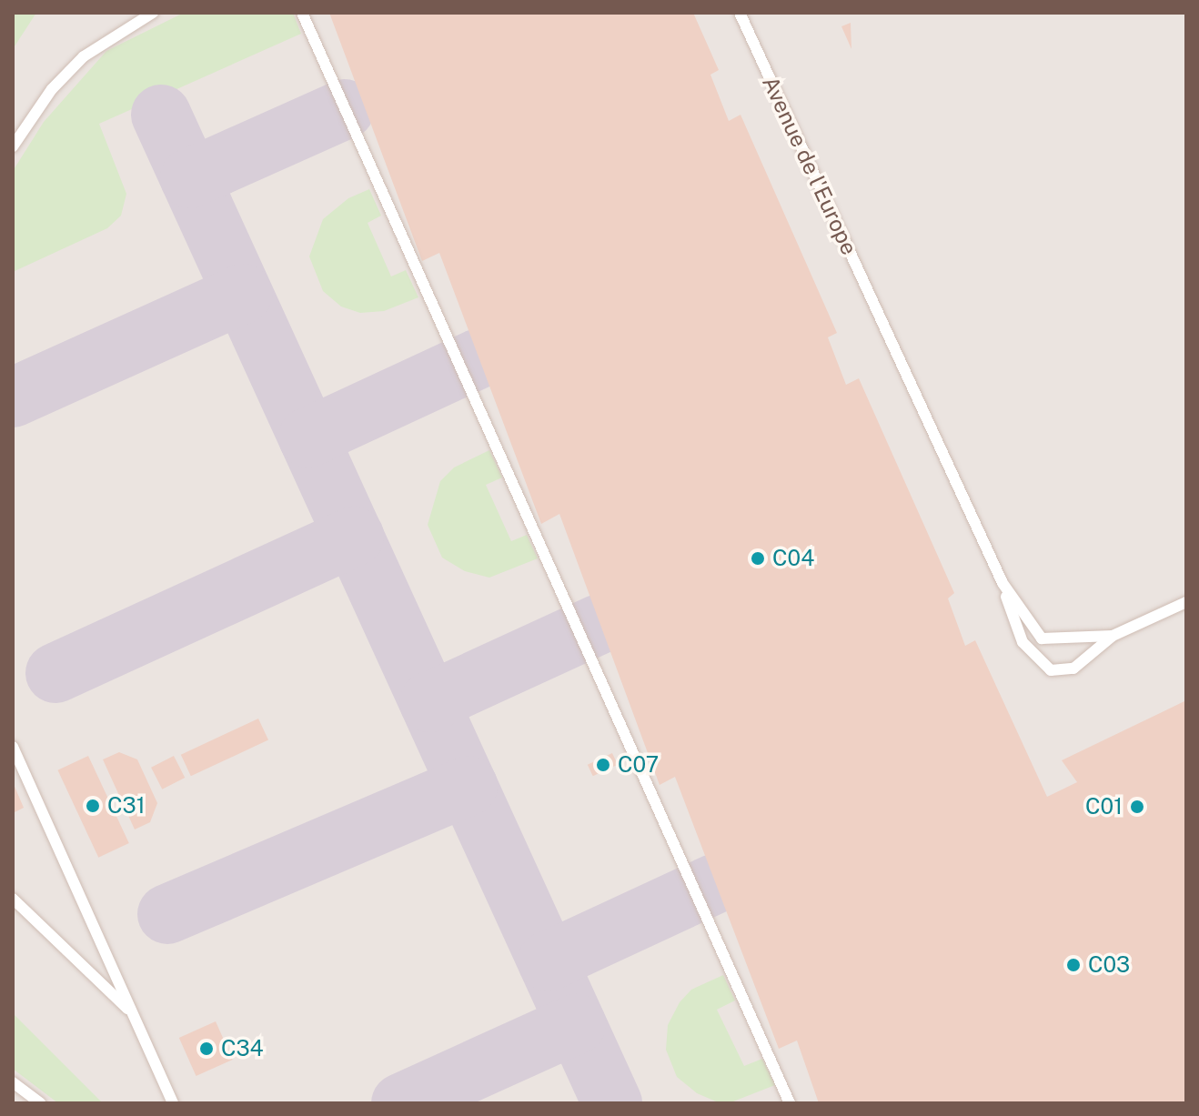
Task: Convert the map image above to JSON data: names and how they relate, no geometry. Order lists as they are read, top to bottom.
{
  "streets": {
    "lane": ["Avenue de l'Europe"]
  },
  "places": [
    "C04",
    "C07",
    "C31",
    "C01",
    "C03",
    "C34"
  ]
}
